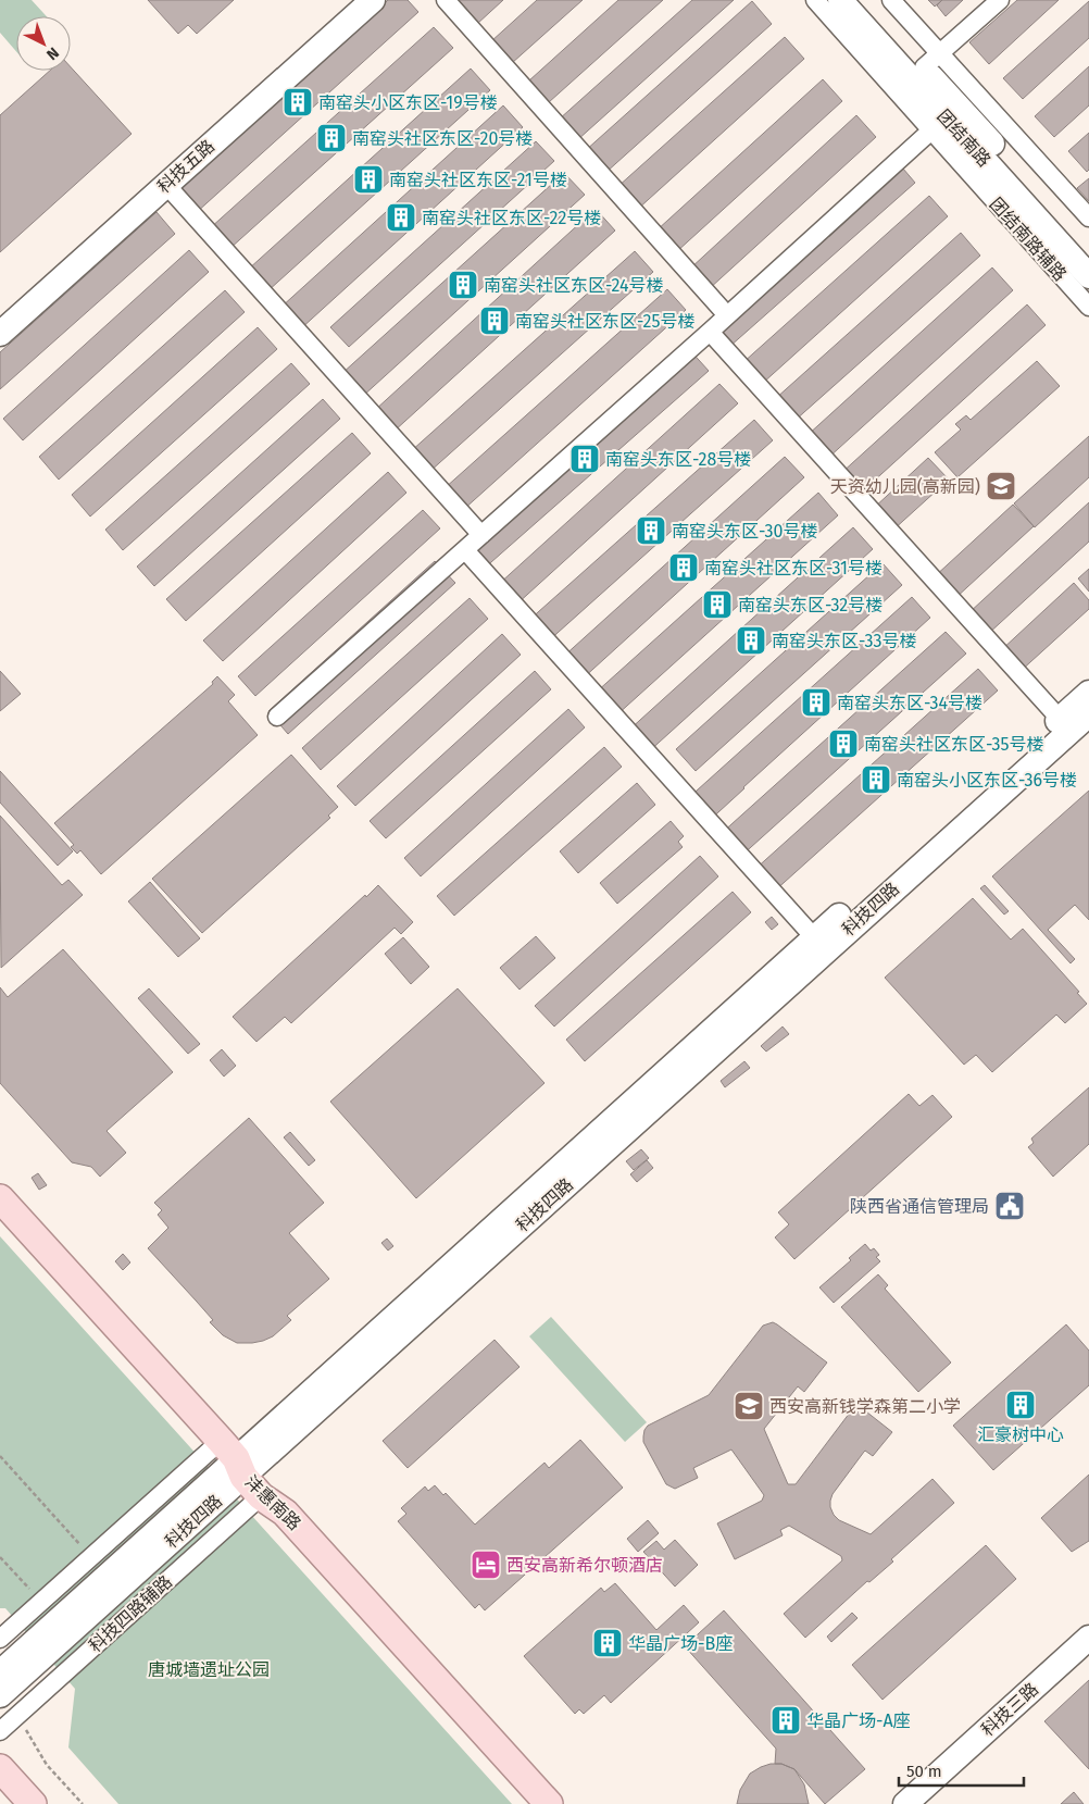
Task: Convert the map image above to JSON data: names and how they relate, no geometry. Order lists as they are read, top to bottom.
{
  "streets": {
    "main road": ["沣惠南路"],
    "street": [
      "团结南路",
      "科技五路",
      "团结南路辅路",
      "科技四路",
      "科技四路辅路",
      "科技三路"
    ]
  },
  "crossings": [
    ["团结南路", "团结南路辅路"],
    ["科技四路", "沣惠南路"],
    ["科技四路", "科技四路辅路"],
    ["沣惠南路", "科技四路辅路"]
  ],
  "parks": ["唐城墙遗址公园"],
  "places": {
    "building": [
      "南窑头小区东区-19号楼",
      "南窑头社区东区-20号楼",
      "南窑头社区东区-21号楼",
      "南窑头社区东区-22号楼",
      "南窑头社区东区-24号楼",
      "南窑头社区东区-25号楼",
      "南窑头东区-28号楼",
      "南窑头东区-30号楼",
      "南窑头社区东区-31号楼",
      "南窑头东区-32号楼",
      "南窑头东区-33号楼",
      "南窑头东区-34号楼",
      "南窑头社区东区-35号楼",
      "南窑头小区东区-36号楼",
      "汇豪树中心",
      "华晶广场-B座",
      "华晶广场-A座"
    ],
    "school or university": ["天资幼儿园(高新园)", "西安高新钱学森第二小学"],
    "public building": ["陕西省通信管理局"],
    "hotel": ["西安高新希尔顿酒店"]
  },
  "scale_bar": "50 m",
  "north": "bottom right"
}
